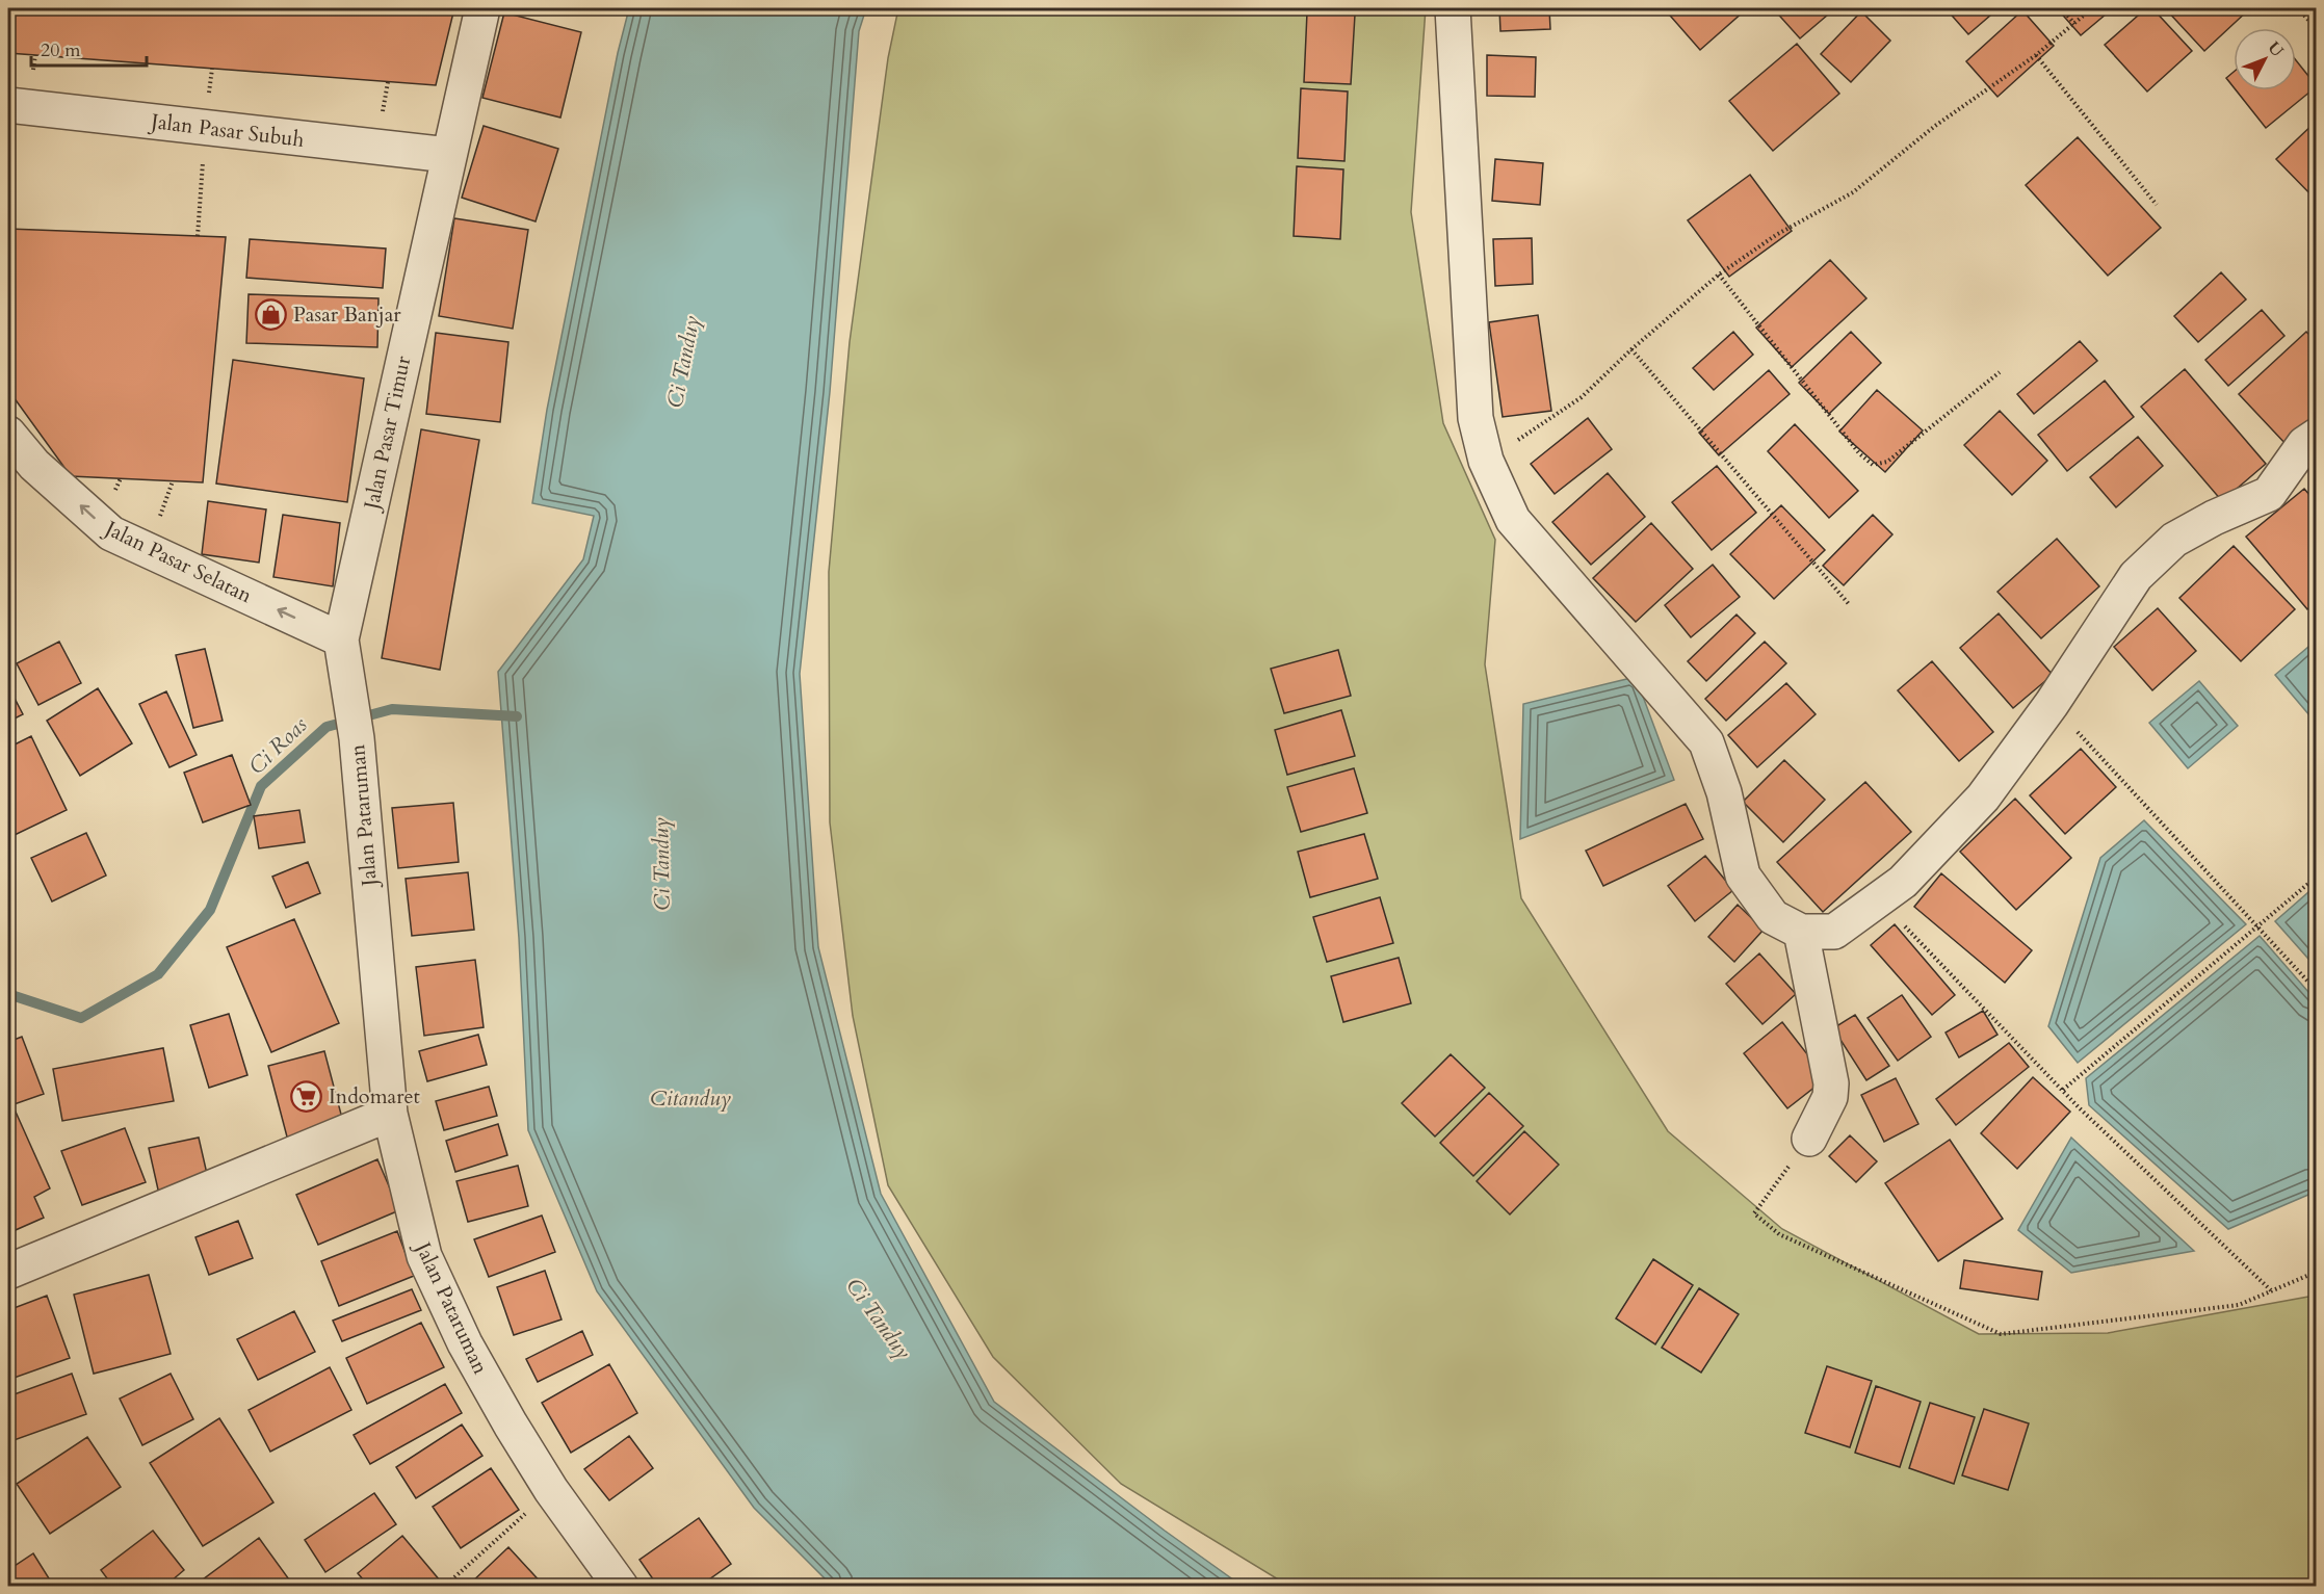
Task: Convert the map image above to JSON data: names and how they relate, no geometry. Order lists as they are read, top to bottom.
{
  "streets": {
    "street": [
      "Jalan Pasar Subuh",
      "Jalan Pasar Timur",
      "Jalan Pasar Selatan",
      "Jalan Pataruman"
    ]
  },
  "crossings": [
    ["Jalan Pasar Subuh", "Jalan Pasar Timur"],
    ["Jalan Pasar Timur", "Jalan Pasar Selatan"],
    ["Jalan Pasar Timur", "Jalan Pataruman"],
    ["Jalan Pasar Selatan", "Jalan Pataruman"]
  ],
  "one_way": ["Jalan Pasar Selatan"],
  "water": ["Ci Tanduy", "Ci Roas", "Citanduy"],
  "places": {
    "shop": ["Pasar Banjar"],
    "supermarket": ["Indomaret"]
  },
  "scale_bar": "20 m",
  "north": "top right"
}
